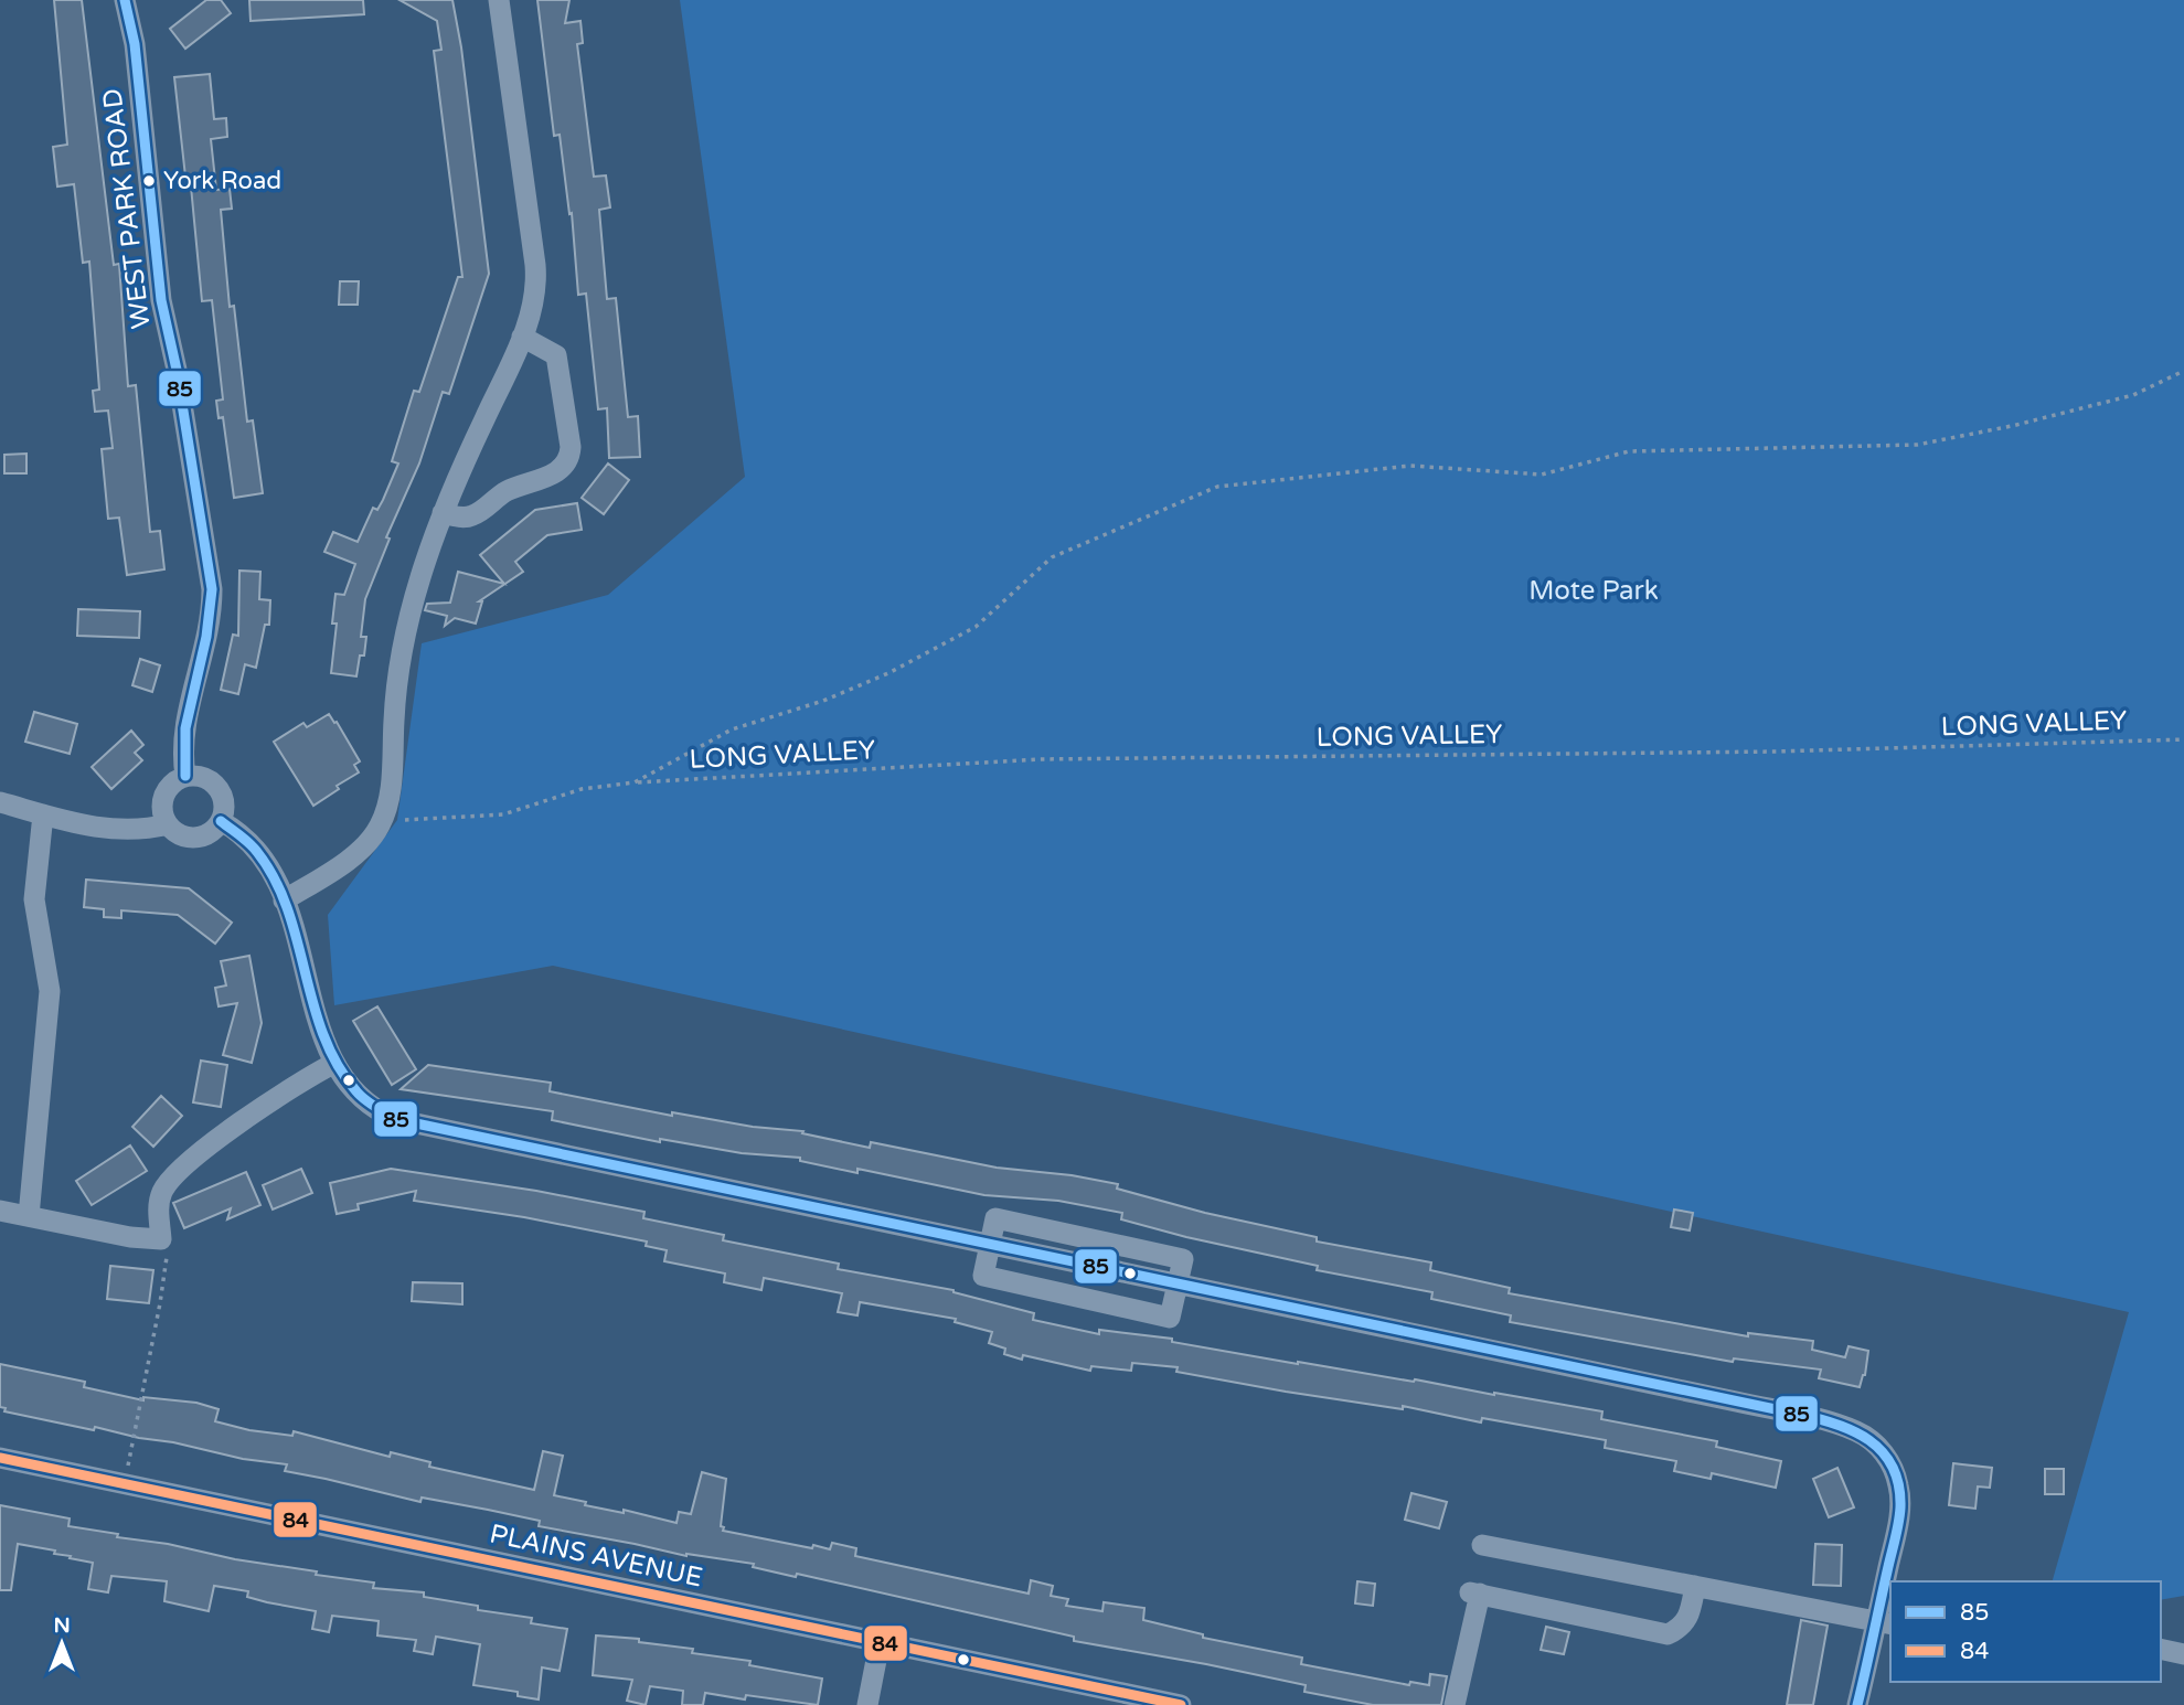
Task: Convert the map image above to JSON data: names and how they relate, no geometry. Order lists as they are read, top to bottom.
{
  "streets": {
    "street": ["WEST PARK ROAD", "PLAINS AVENUE"],
    "path": ["LONG VALLEY"]
  },
  "parks": ["Mote Park"],
  "places": ["York Road"],
  "lines": ["transit line 85", "transit line 84"],
  "legend": ["85", "84"],
  "north": "top"
}
